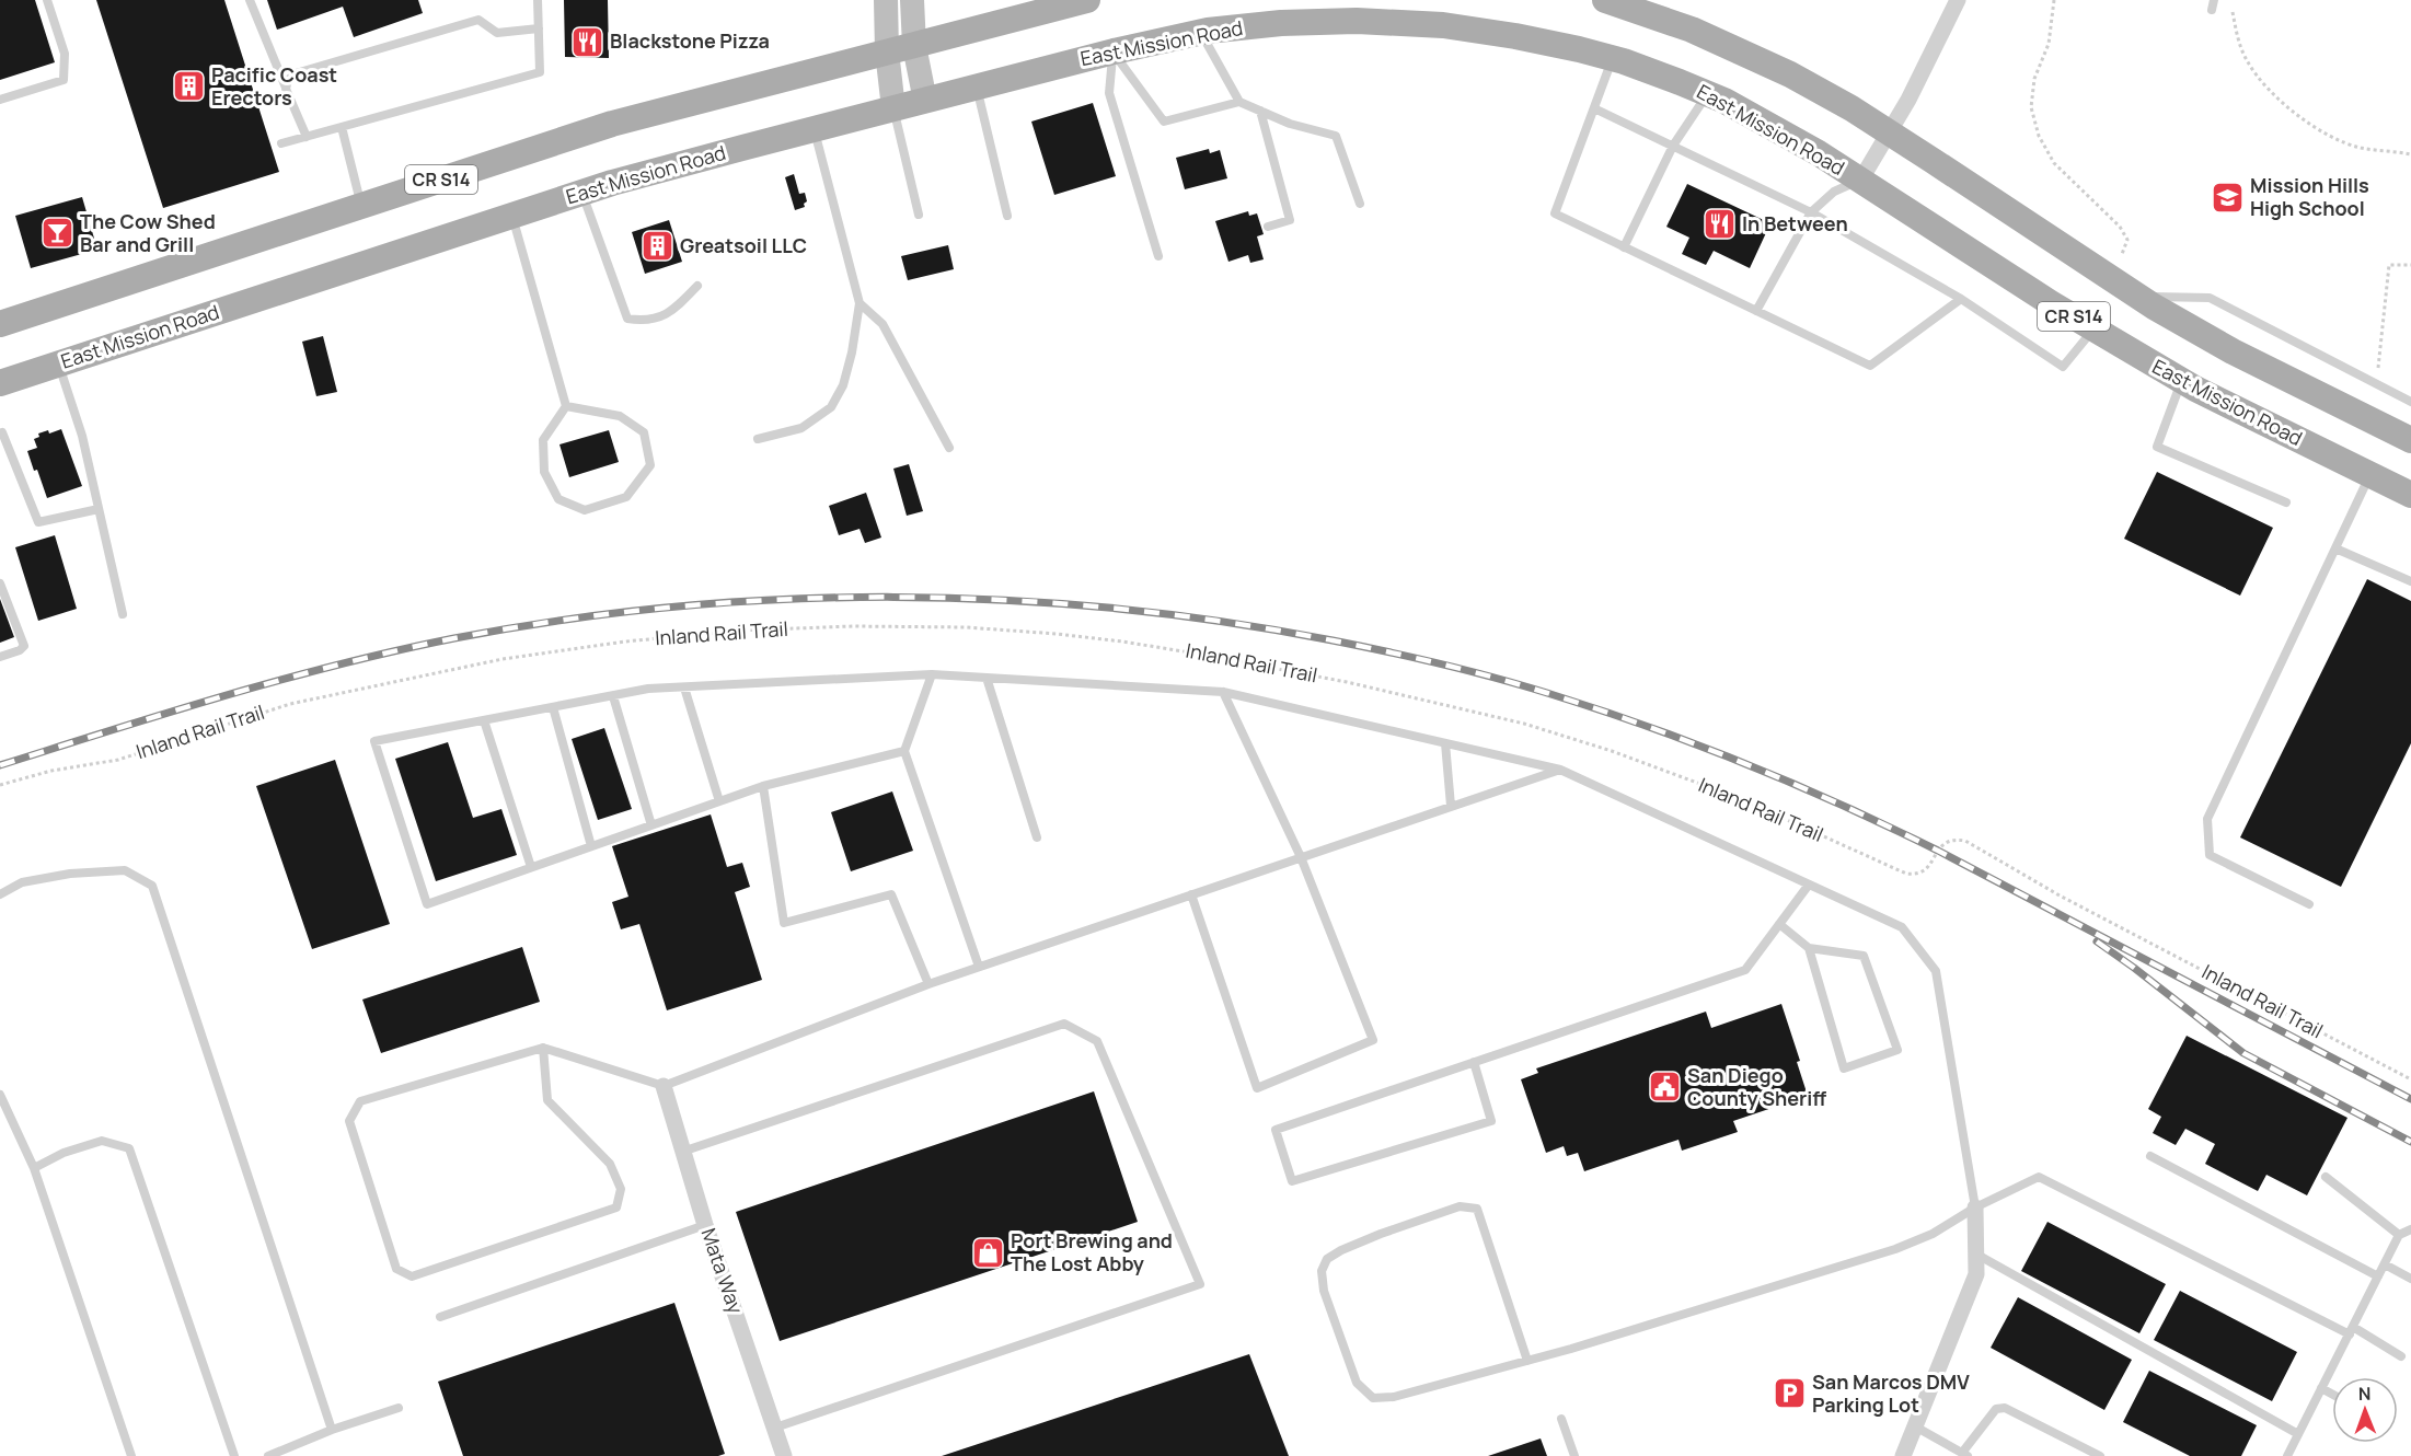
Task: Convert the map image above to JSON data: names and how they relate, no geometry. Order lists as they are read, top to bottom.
{
  "streets": {
    "main road": ["East Mission Road", "CR S14"],
    "street": ["Mata Way"],
    "path": ["Inland Rail Trail"]
  },
  "places": {
    "restaurant": ["Blackstone Pizza", "In Between"],
    "building": ["Pacific Coast Erectors", "Greatsoil LLC"],
    "school or university": ["Mission Hills High School"],
    "bar": ["The Cow Shed Bar and Grill"],
    "public building": ["San Diego County Sheriff"],
    "shop": ["Port Brewing and The Lost Abby"],
    "parking": ["San Marcos DMV Parking Lot"]
  },
  "north": "top"
}
